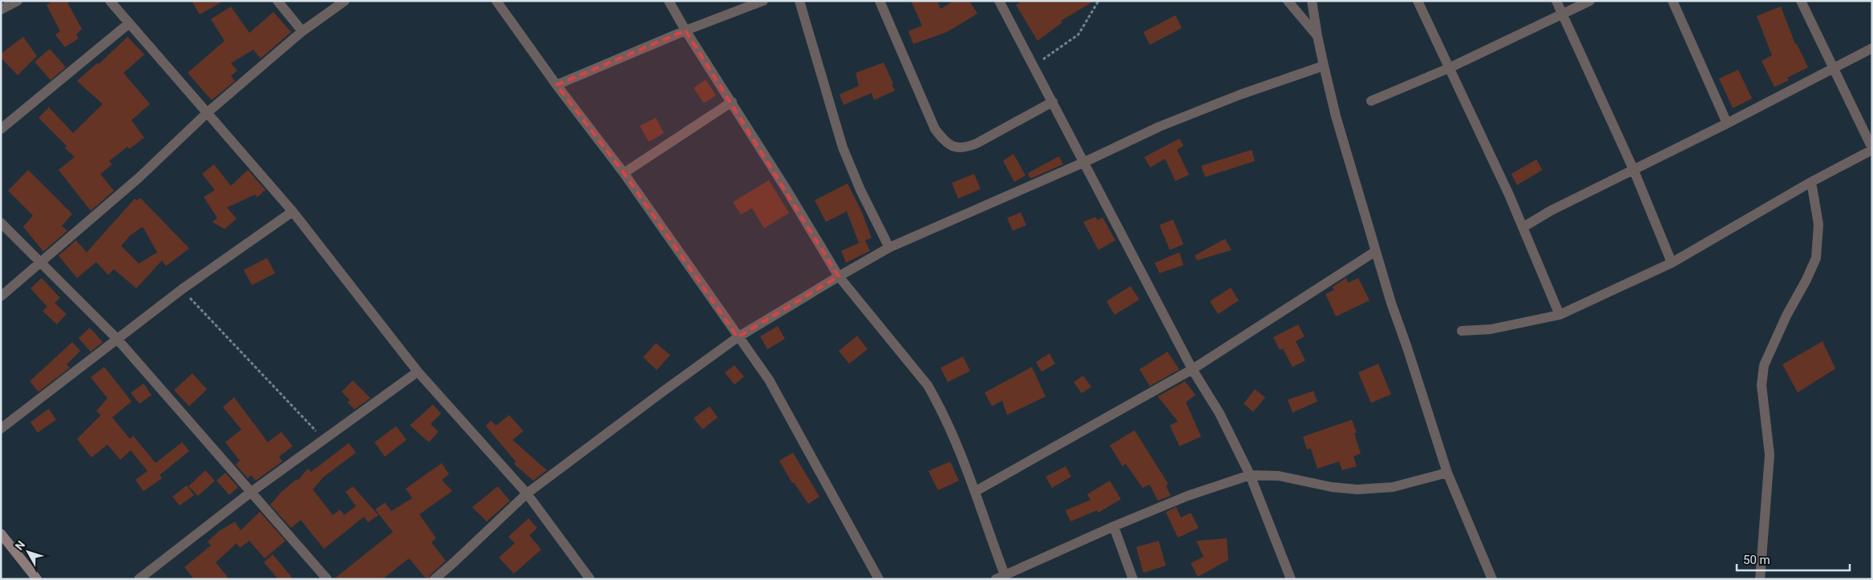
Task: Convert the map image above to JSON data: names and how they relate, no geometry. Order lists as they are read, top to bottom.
{
  "scale_bar": "50 m",
  "north": "top left"
}
